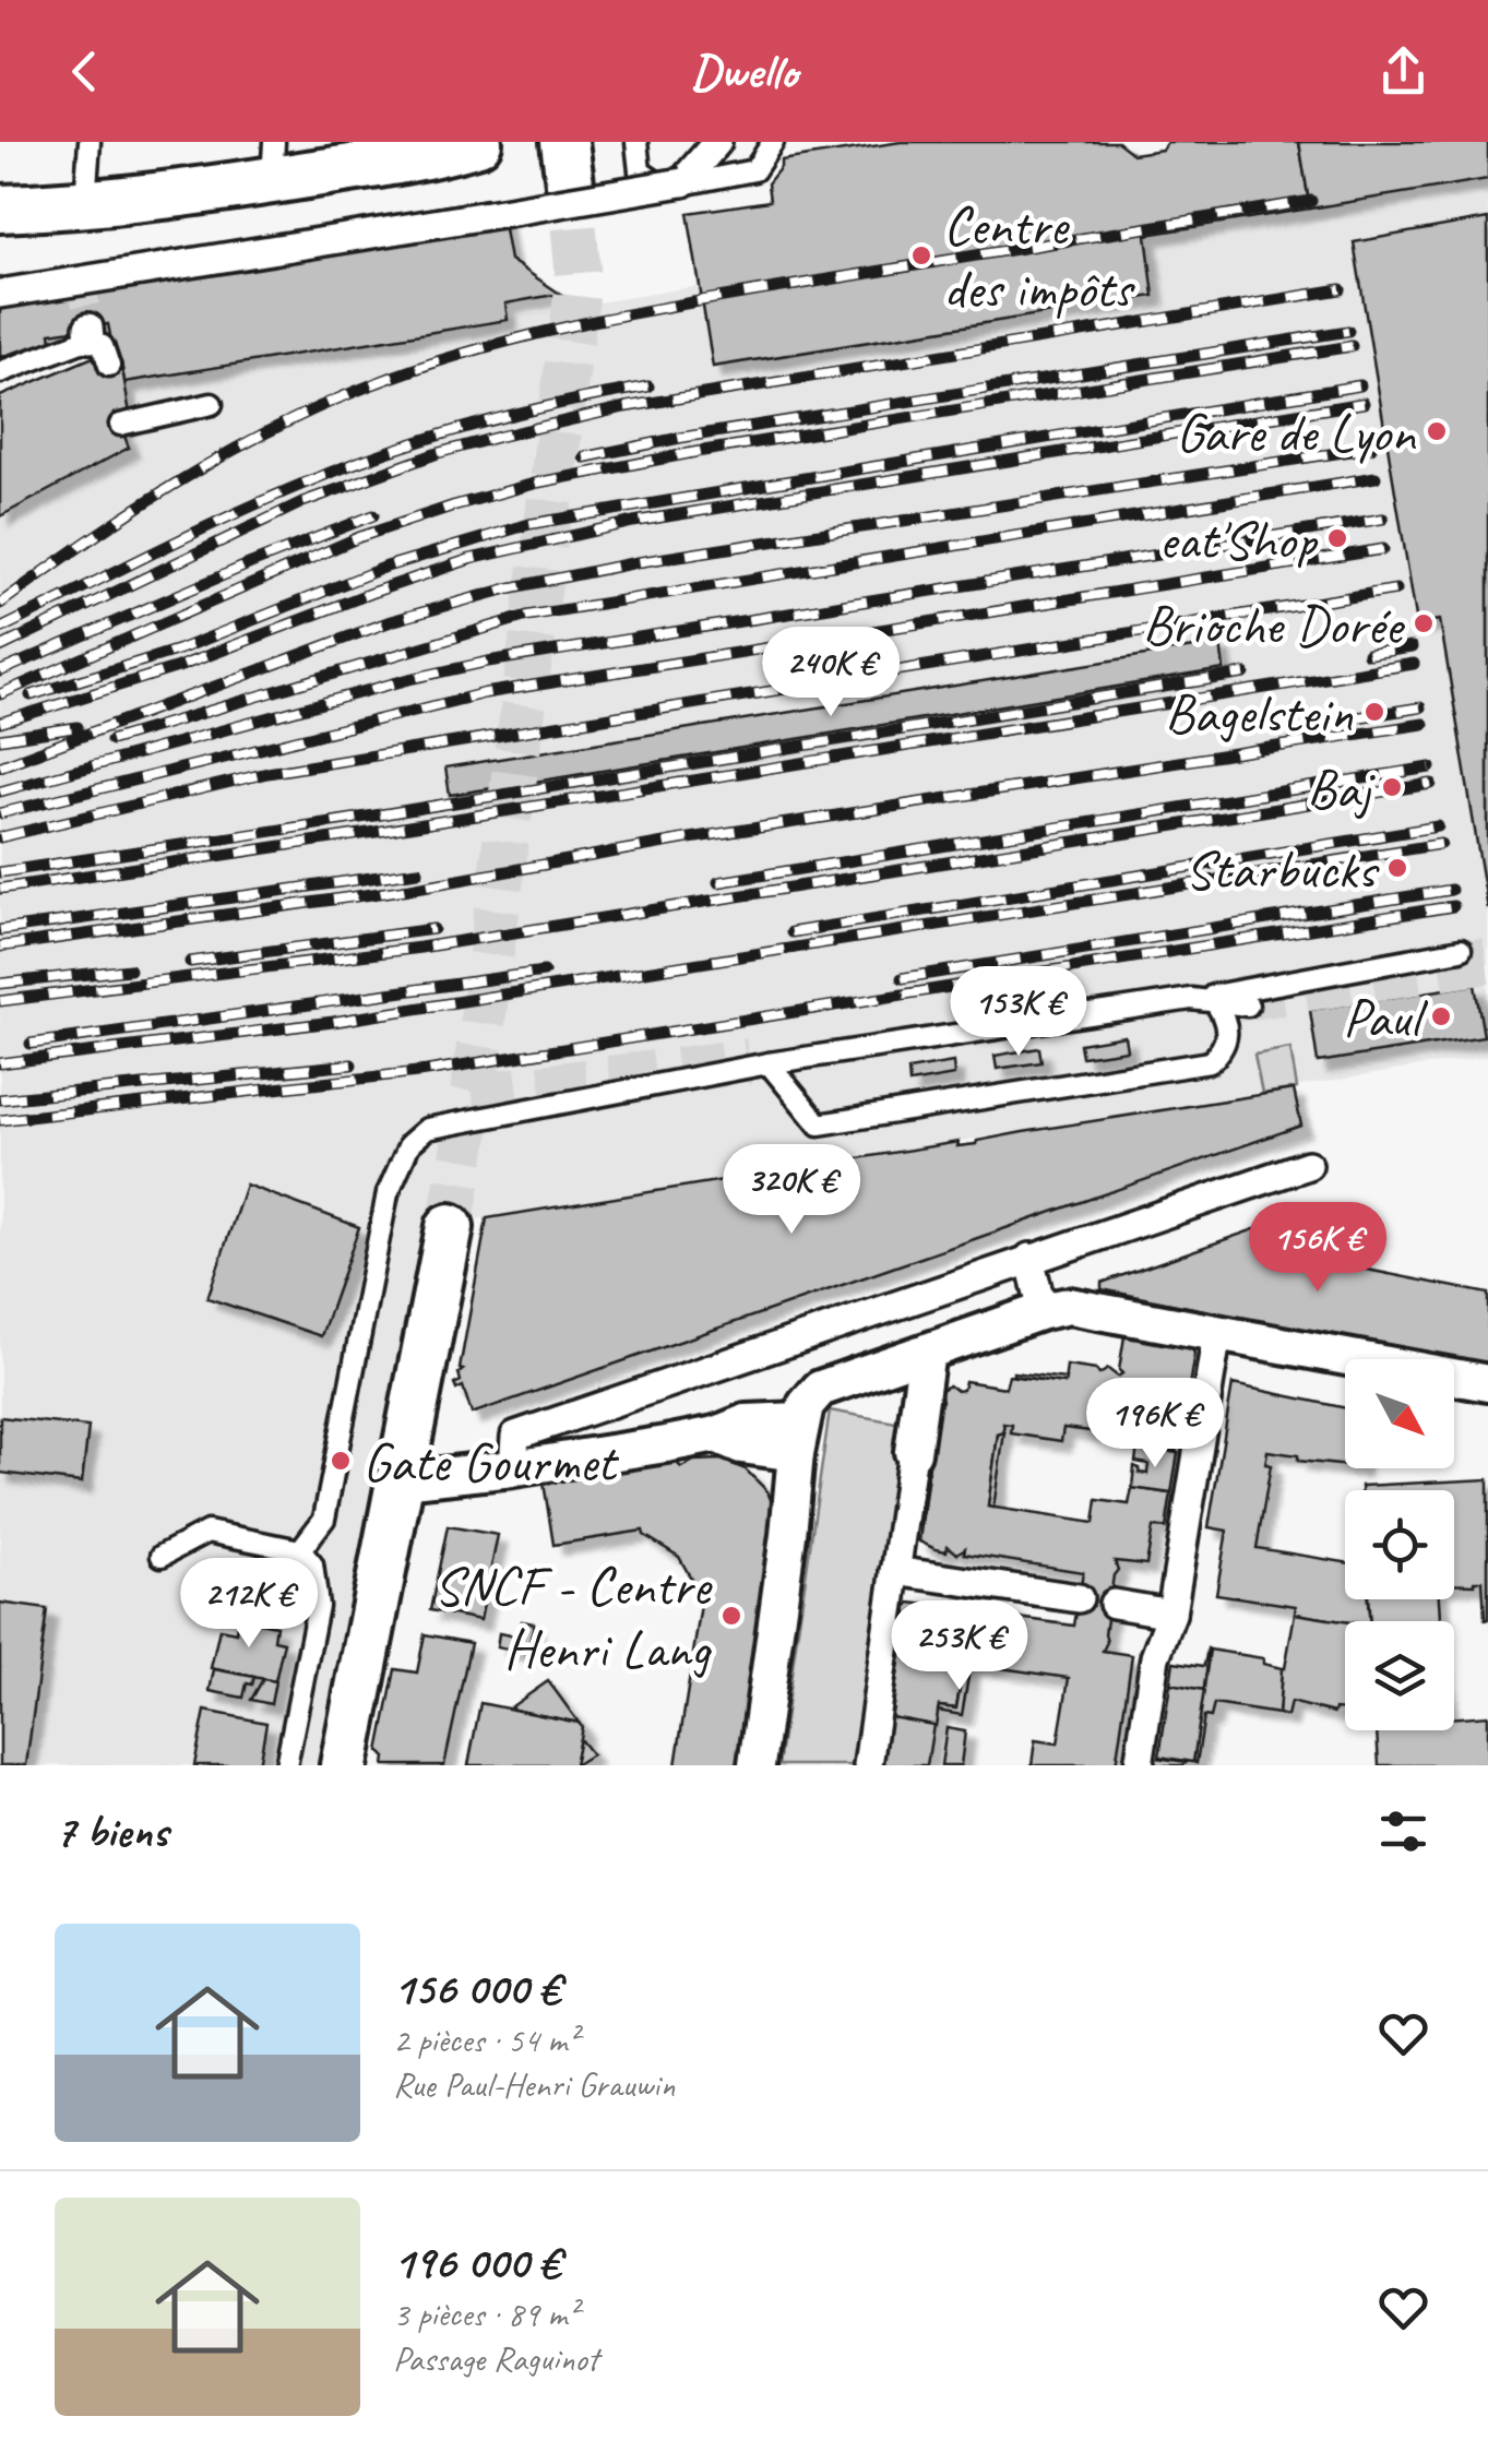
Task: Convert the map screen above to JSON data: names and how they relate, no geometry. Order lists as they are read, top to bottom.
{
  "places": [
    "Centre des impôts",
    "Gare de Lyon",
    "eat'Shop",
    "Brioche Dorée",
    "Bagelstein",
    "Baj",
    "Starbucks",
    "Paul",
    "Gate Gourmet",
    "SNCF - Centre Henri Lang"
  ],
  "north": "bottom right",
  "page": {
    "header": "Dwello",
    "price": [
      "240K €",
      "153K €",
      "320K €",
      "156K €",
      "196K €",
      "212K €",
      "253K €"
    ],
    "heading": "7 biens",
    "list": [
      {
        "name": "156 000 €",
        "note": "2 pièces · 54 m² · Rue Paul-Henri Grauwin"
      },
      {
        "name": "196 000 €",
        "note": "3 pièces · 89 m² · Passage Raguinot"
      }
    ]
  }
}
